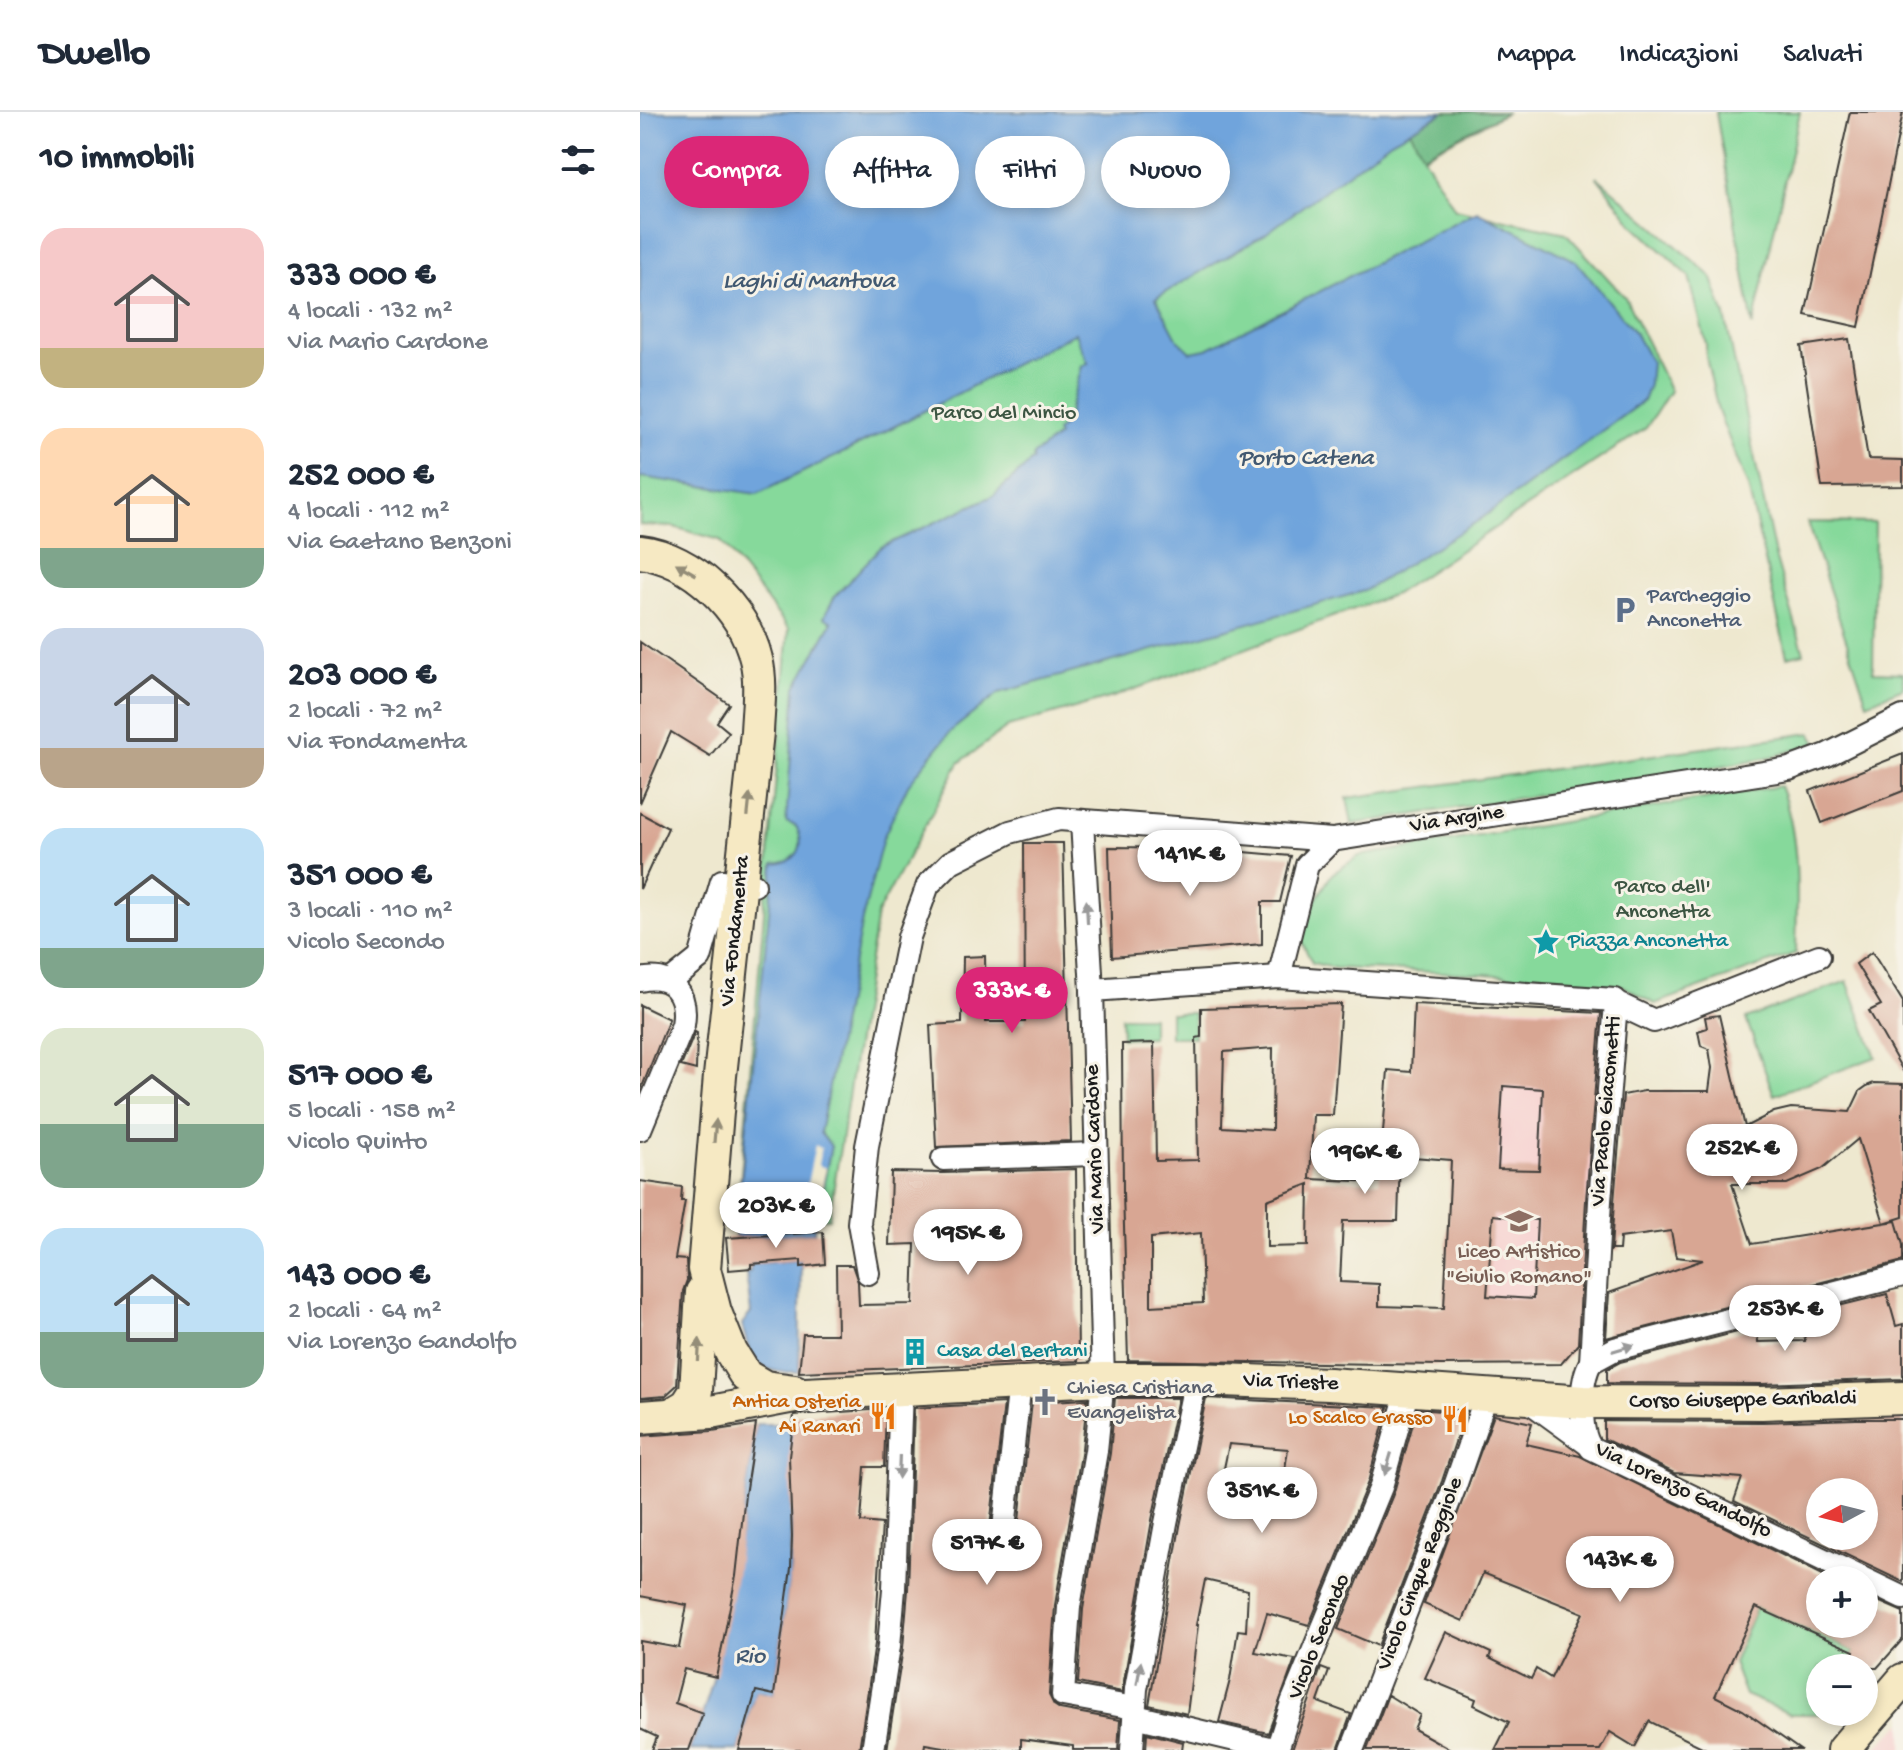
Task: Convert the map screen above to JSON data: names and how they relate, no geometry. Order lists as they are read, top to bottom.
{
  "streets": {
    "main road": ["Via Fondamenta", "Via Trieste", "Corso Giuseppe Garibaldi"],
    "street": [
      "Via Argine",
      "Via Paolo Giacometti",
      "Via Mario Cardone",
      "Via Lorenzo Gandolfo",
      "Vicolo Cinque Reggiole",
      "Vicolo Secondo"
    ]
  },
  "crossings": [
    ["Via Argine", "Via Mario Cardone"],
    ["Via Fondamenta", "Via Trieste"],
    ["Via Paolo Giacometti", "Via Trieste"],
    ["Via Paolo Giacometti", "Corso Giuseppe Garibaldi"],
    ["Via Paolo Giacometti", "Via Lorenzo Gandolfo"],
    ["Via Mario Cardone", "Via Trieste"],
    ["Via Trieste", "Corso Giuseppe Garibaldi"],
    ["Via Trieste", "Via Lorenzo Gandolfo"],
    ["Via Trieste", "Vicolo Cinque Reggiole"],
    ["Via Trieste", "Vicolo Secondo"],
    ["Corso Giuseppe Garibaldi", "Via Lorenzo Gandolfo"]
  ],
  "one_way": ["Via Fondamenta"],
  "water": ["Laghi di Mantova", "Porto Catena", "Rio"],
  "parks": ["Parco del Mincio", "Parco dell' Anconetta"],
  "places": {
    "parking": ["Parcheggio Anconetta"],
    "place": ["Piazza Anconetta"],
    "school or university": ["Liceo Artistico \"Giulio Romano\""],
    "building": ["Casa del Bertani"],
    "church": ["Chiesa Cristiana Evangelista"],
    "restaurant": ["Antica Osteria Ai Ranari", "Lo Scalco Grasso"]
  },
  "north": "left",
  "page": {
    "header": "Dwello",
    "nav": ["Mappa", "Indicazioni", "Salvati"],
    "heading": "10 immobili",
    "chip": [
      "Compra",
      "Affitta",
      "Filtri",
      "Nuovo"
    ],
    "list": [
      {
        "name": "333 000 €",
        "note": "4 locali · 132 m² · Via Mario Cardone"
      },
      {
        "name": "252 000 €",
        "note": "4 locali · 112 m² · Via Gaetano Benzoni"
      },
      {
        "name": "203 000 €",
        "note": "2 locali · 72 m² · Via Fondamenta"
      },
      {
        "name": "351 000 €",
        "note": "3 locali · 110 m² · Vicolo Secondo"
      },
      {
        "name": "517 000 €",
        "note": "5 locali · 158 m² · Vicolo Quinto"
      },
      {
        "name": "143 000 €",
        "note": "2 locali · 64 m² · Via Lorenzo Gandolfo"
      }
    ],
    "price": [
      "141K €",
      "333K €",
      "252K €",
      "196K €",
      "203K €",
      "195K €",
      "253K €",
      "351K €",
      "517K €",
      "143K €"
    ],
    "map_buttons": ["+", "−"]
  }
}
